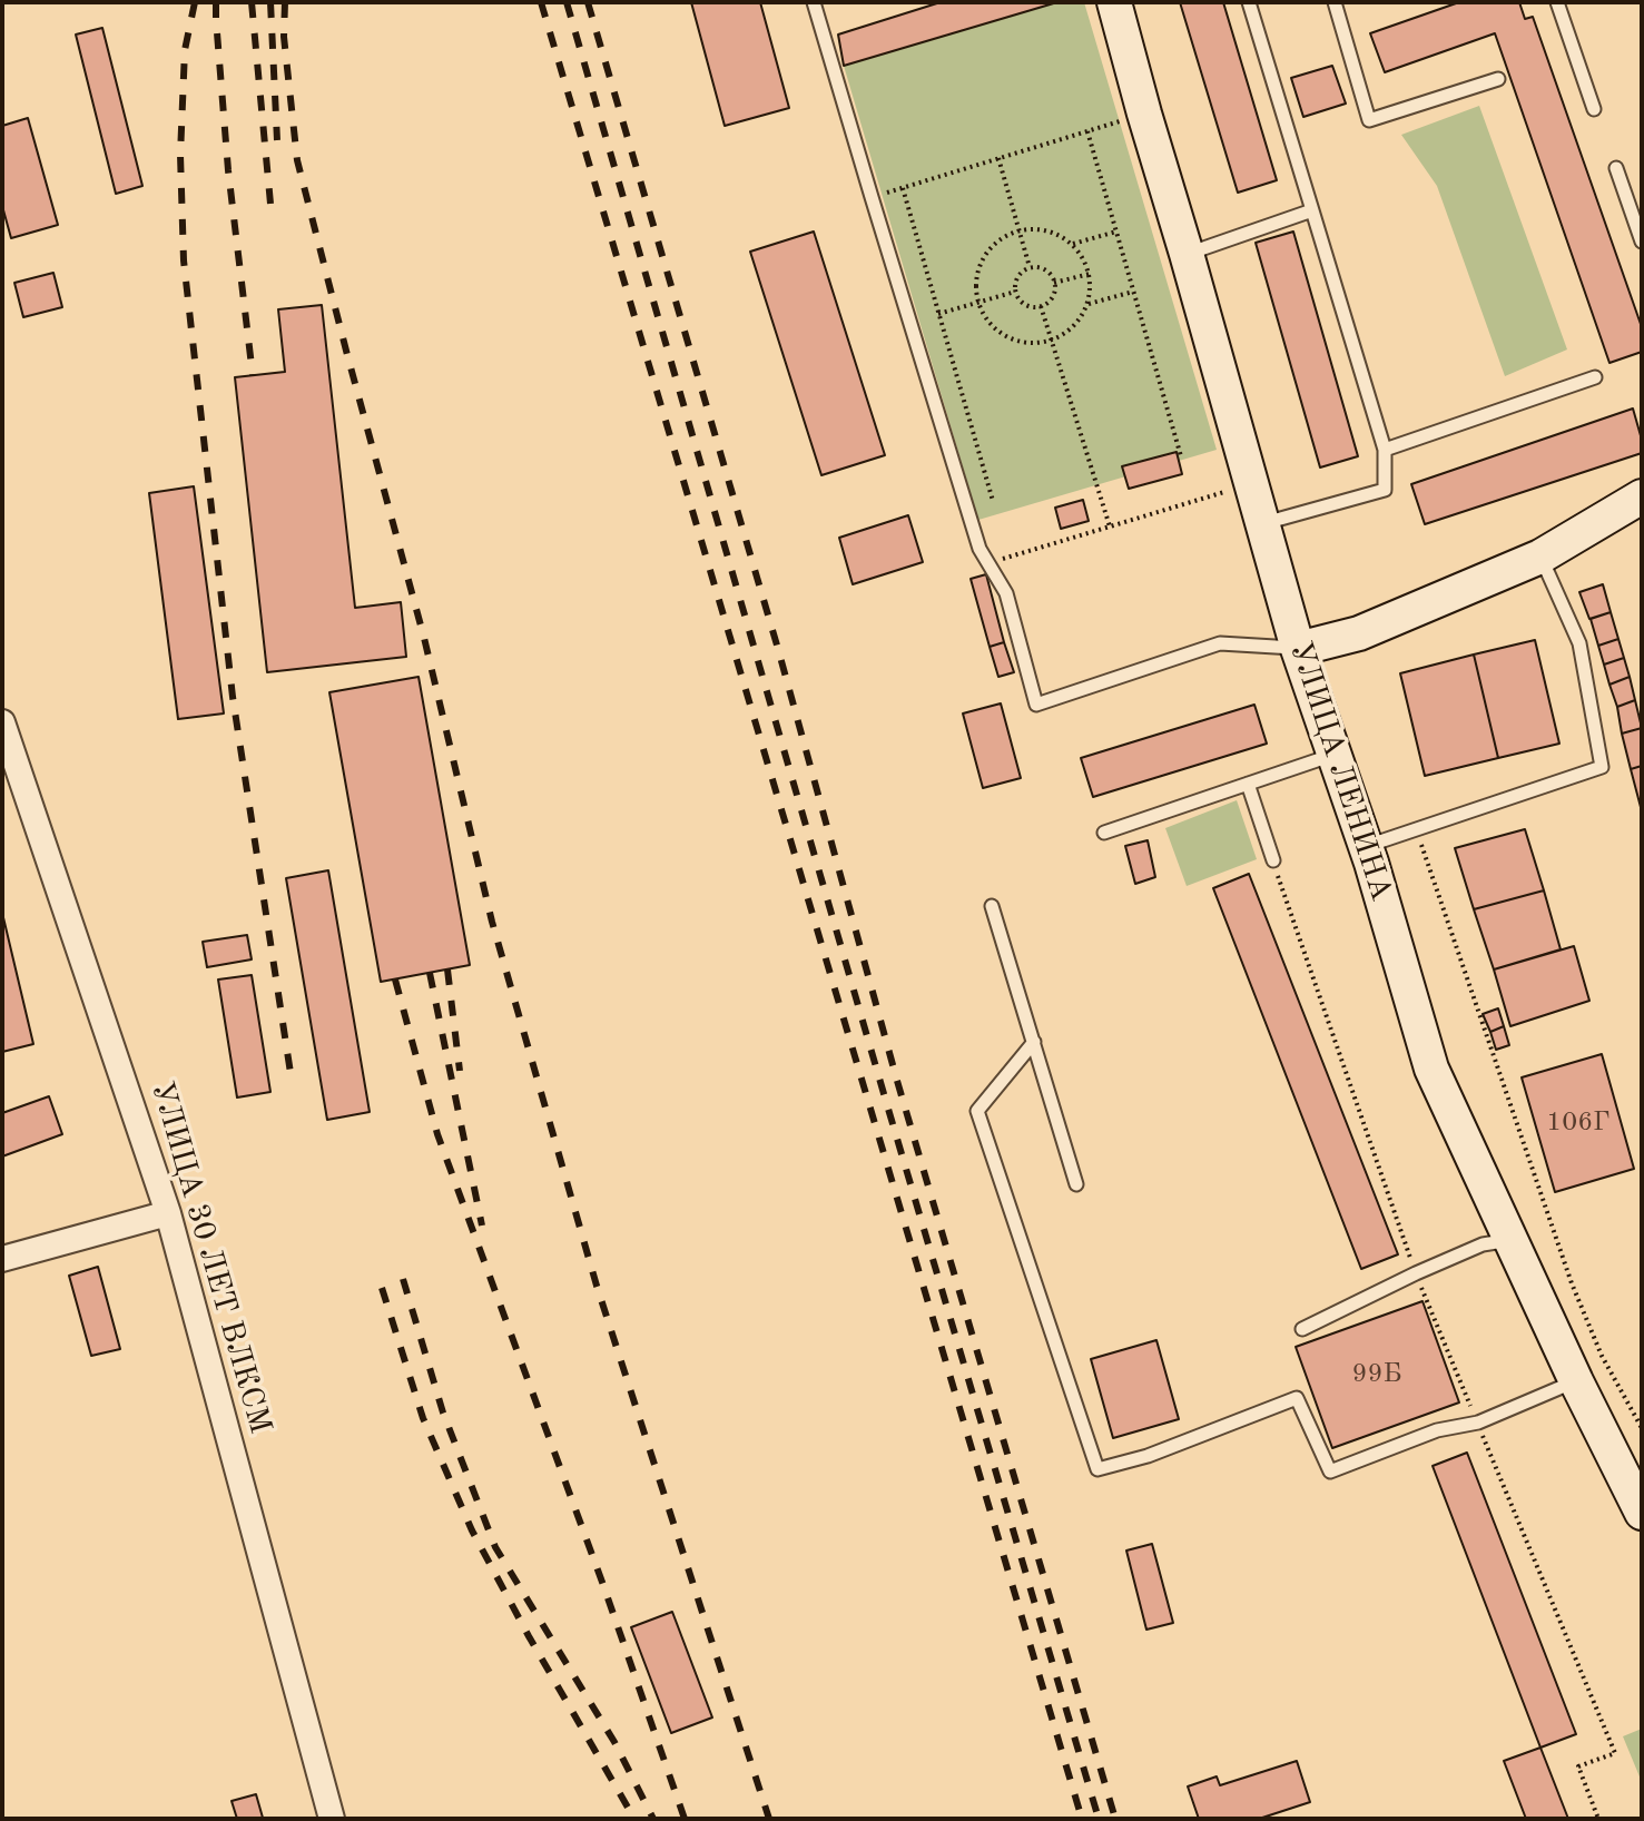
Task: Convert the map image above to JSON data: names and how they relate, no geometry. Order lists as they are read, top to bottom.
{
  "streets": {
    "main road": ["УЛИЦА ЛЕНИНА"],
    "street": ["УЛИЦА 30 ЛЕТ ВЛКСМ"]
  },
  "house_numbers": ["106Г", "99Б"]
}
